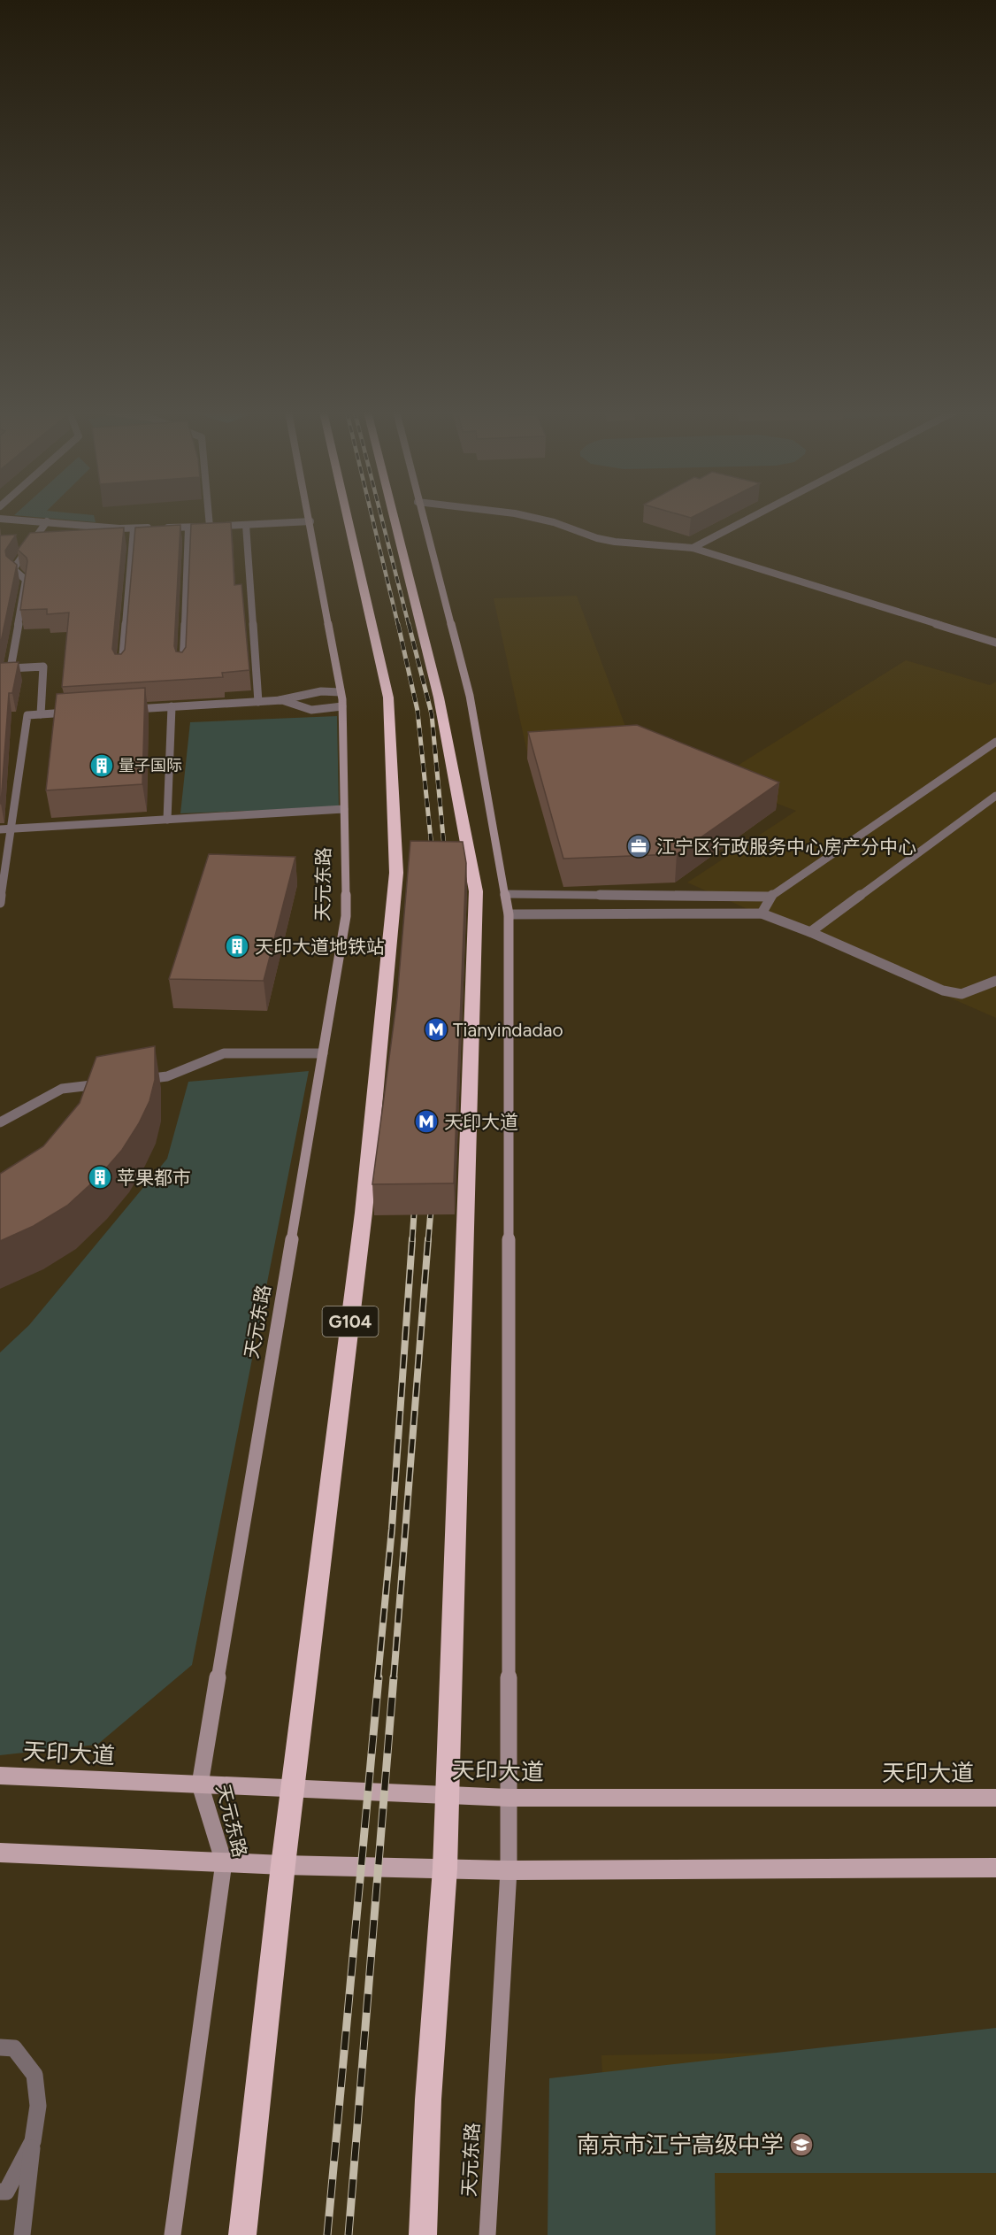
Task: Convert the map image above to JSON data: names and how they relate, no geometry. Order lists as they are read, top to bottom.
{
  "streets": {
    "highway": ["G104"],
    "main road": ["天印大道"],
    "street": ["天元东路"]
  },
  "crossings": [
    ["天元东路", "天印大道"],
    ["G104", "天印大道"]
  ],
  "places": {
    "building": ["量子国际", "天印大道地铁站", "苹果都市"],
    "office": ["江宁区行政服务中心房产分中心"],
    "metro station": ["Tianyindadao", "天印大道"],
    "school or university": ["南京市江宁高级中学"]
  }
}
